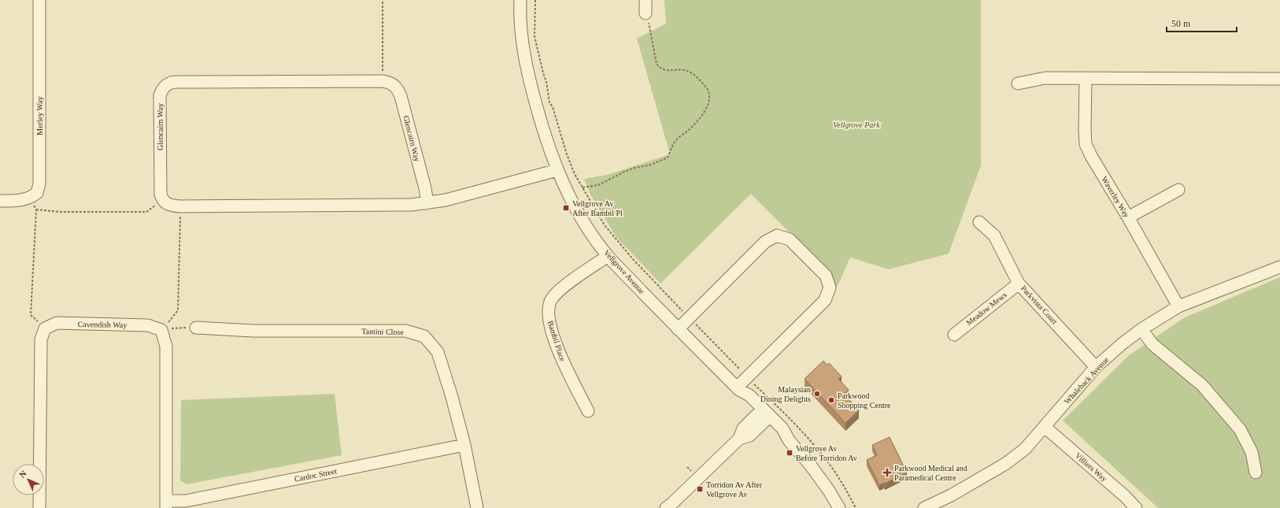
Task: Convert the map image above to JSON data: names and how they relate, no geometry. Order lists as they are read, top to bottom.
{
  "streets": {
    "street": [
      "Merley Way",
      "Glencairn Way",
      "Waverley Way",
      "Vellgrove Avenue",
      "Parkvista Court",
      "Meadow Mews",
      "Cavendish Way",
      "Tantini Close",
      "Bambil Place",
      "Whaleback Avenue",
      "Villiers Way",
      "Cardoc Street"
    ]
  },
  "crossings": [
    ["Waverley Way", "Whaleback Avenue"],
    ["Vellgrove Avenue", "Bambil Place"],
    ["Parkvista Court", "Meadow Mews"],
    ["Parkvista Court", "Whaleback Avenue"],
    ["Tantini Close", "Cardoc Street"],
    ["Whaleback Avenue", "Villiers Way"]
  ],
  "parks": ["Vellgrove Park"],
  "places": {
    "transit": ["Vellgrove Av After Bambil Pl", "Vellgrove Av Before Torridon Av", "Torridon Av After Vellgrove Av"],
    "other": ["Malaysian Dining Delights", "Parkwood Shopping Centre"],
    "health": ["Parkwood Medical and Paramedical Centre"]
  },
  "scale_bar": "50 m",
  "north": "top left"
}
